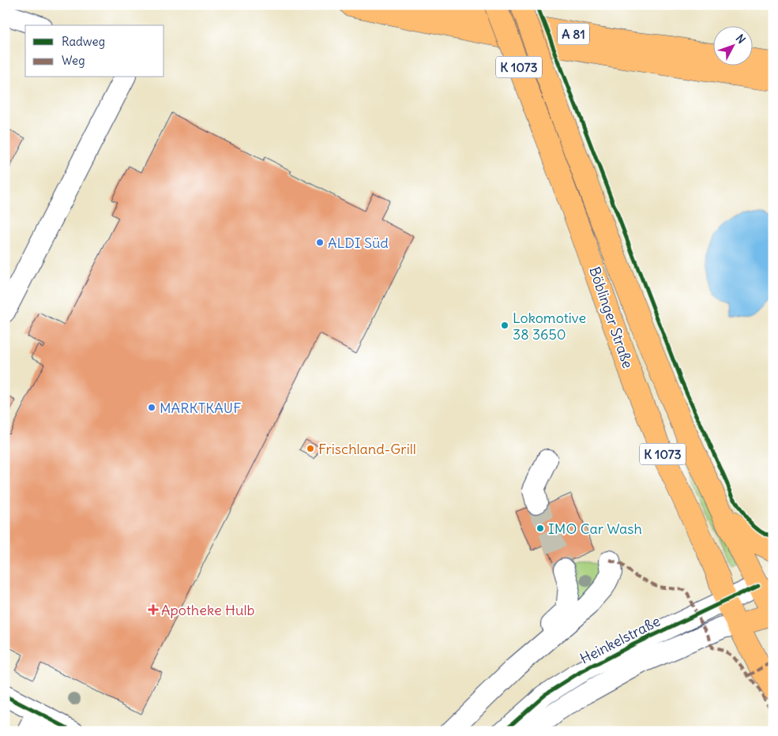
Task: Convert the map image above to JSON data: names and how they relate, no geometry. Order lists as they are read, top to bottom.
{
  "streets": {
    "main road": ["A 81", "K 1073", "Böblinger Straße"],
    "street": ["Heinkelstraße"]
  },
  "crossings": [
    ["K 1073", "Böblinger Straße"],
    ["Böblinger Straße", "Heinkelstraße"]
  ],
  "places": {
    "other": [
      "ALDI Süd",
      "Lokomotive 38 3650",
      "MARKTKAUF",
      "Frischland-Grill",
      "IMO Car Wash"
    ],
    "health": ["Apotheke Hulb"]
  },
  "legend": ["Radweg", "Weg"],
  "north": "top right"
}
